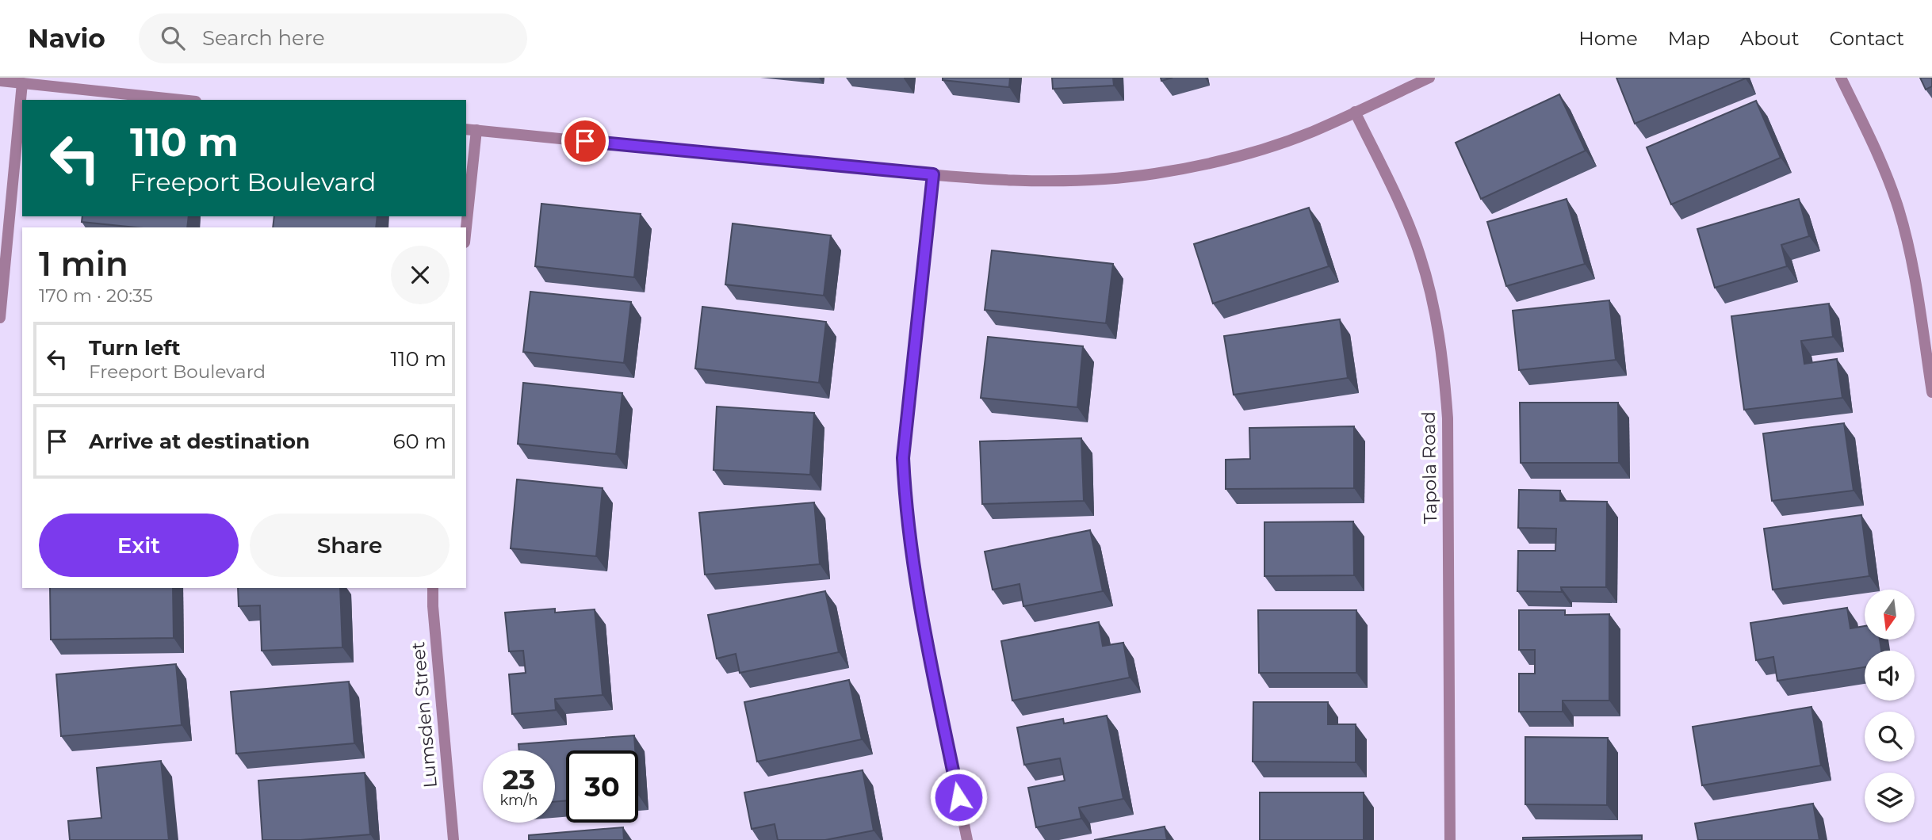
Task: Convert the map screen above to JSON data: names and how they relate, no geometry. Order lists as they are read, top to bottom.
{
  "streets": {
    "street": ["Tapola Road", "Lumsden Street"]
  },
  "north": "bottom",
  "page": {
    "header": "Navio",
    "search": "Search here",
    "nav": [
      "Home",
      "Map",
      "About",
      "Contact"
    ],
    "turn": ["110 m", "Freeport Boulevard"],
    "heading": ["1 min", "170 m · 20:35"],
    "list": [
      {
        "name": "Turn left",
        "note": "Freeport Boulevard",
        "value": "110 m"
      },
      {
        "name": "Arrive at destination",
        "value": "60 m"
      }
    ],
    "buttons": ["Exit", "Share"],
    "speed": "23 km/h",
    "limit": "30"
  }
}
